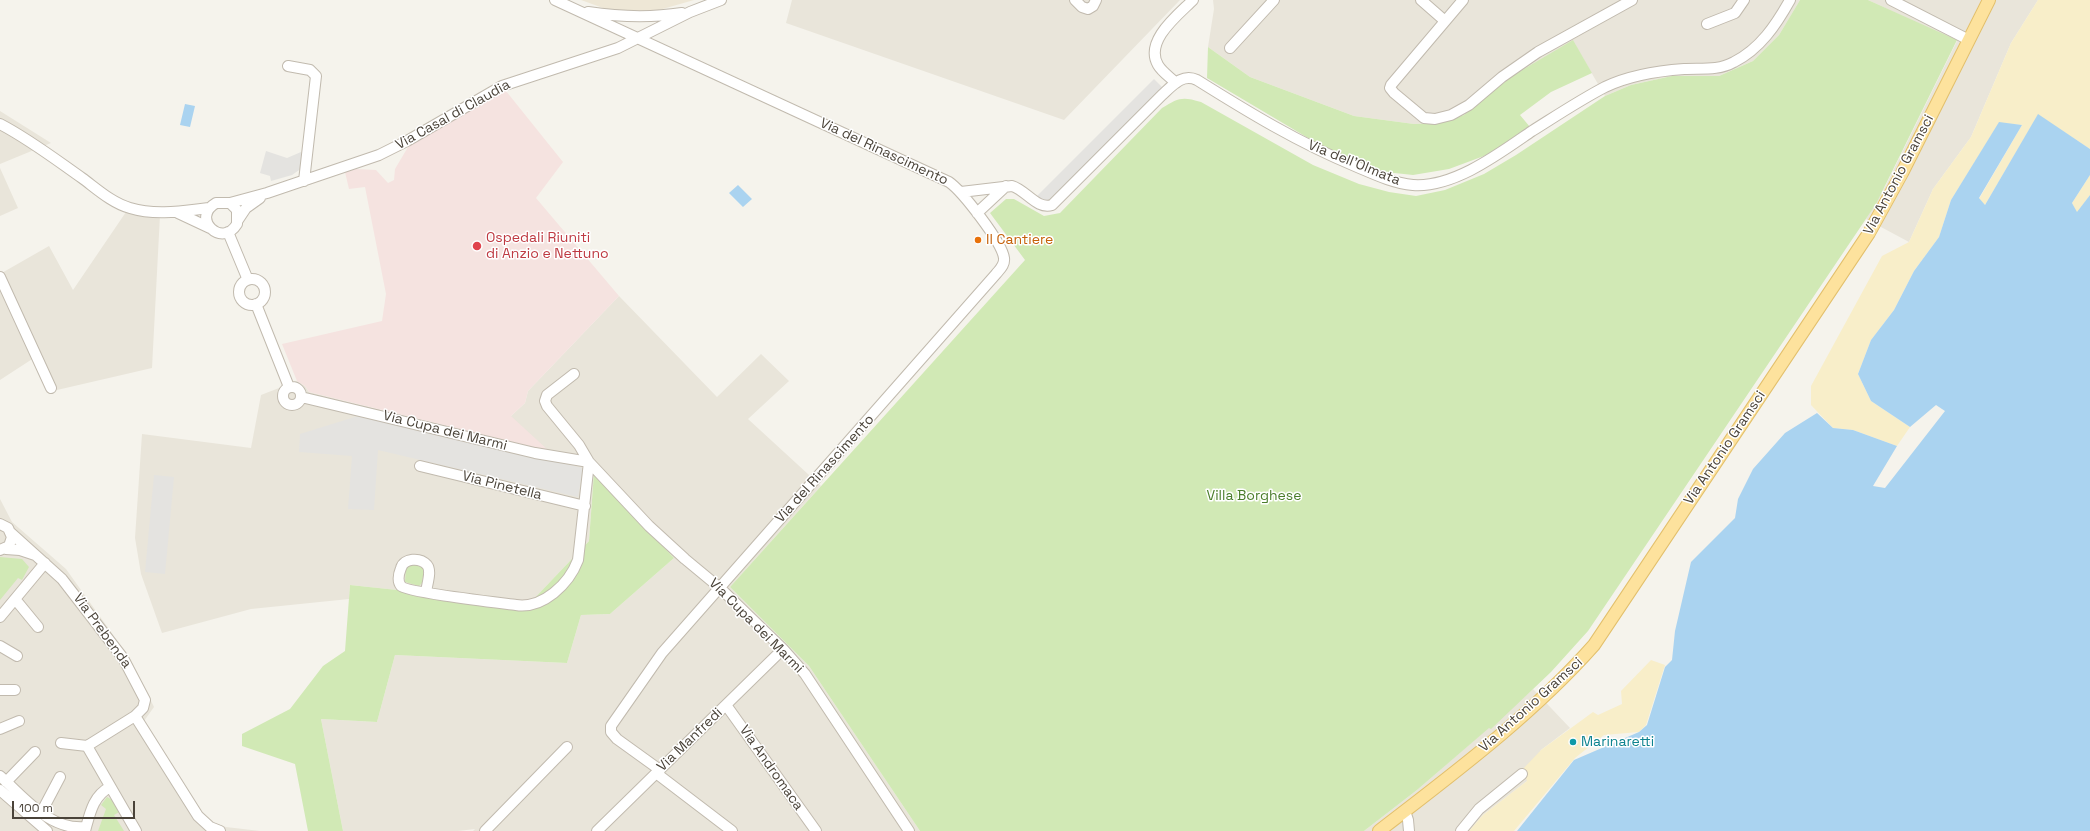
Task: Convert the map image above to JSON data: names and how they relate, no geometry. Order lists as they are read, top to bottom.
{
  "streets": {
    "main road": ["Via Antonio Gramsci"],
    "street": [
      "Via Casal di Claudia",
      "Via del Rinascimento",
      "Via dell'Olmata",
      "Via Cupa dei Marmi",
      "Via Pinetella",
      "Via Prebenda",
      "Via Manfredi",
      "Via Andromaca"
    ]
  },
  "crossings": [
    ["Via Casal di Claudia", "Via del Rinascimento"],
    ["Via del Rinascimento", "Via Cupa dei Marmi"],
    ["Via del Rinascimento", "Via Manfredi"],
    ["Via Cupa dei Marmi", "Via Manfredi"],
    ["Via Manfredi", "Via Andromaca"]
  ],
  "parks": ["Villa Borghese"],
  "places": ["Il Cantiere", "Ospedali Riuniti di Anzio e Nettuno", "Marinaretti"],
  "scale_bar": "100 m"
}
